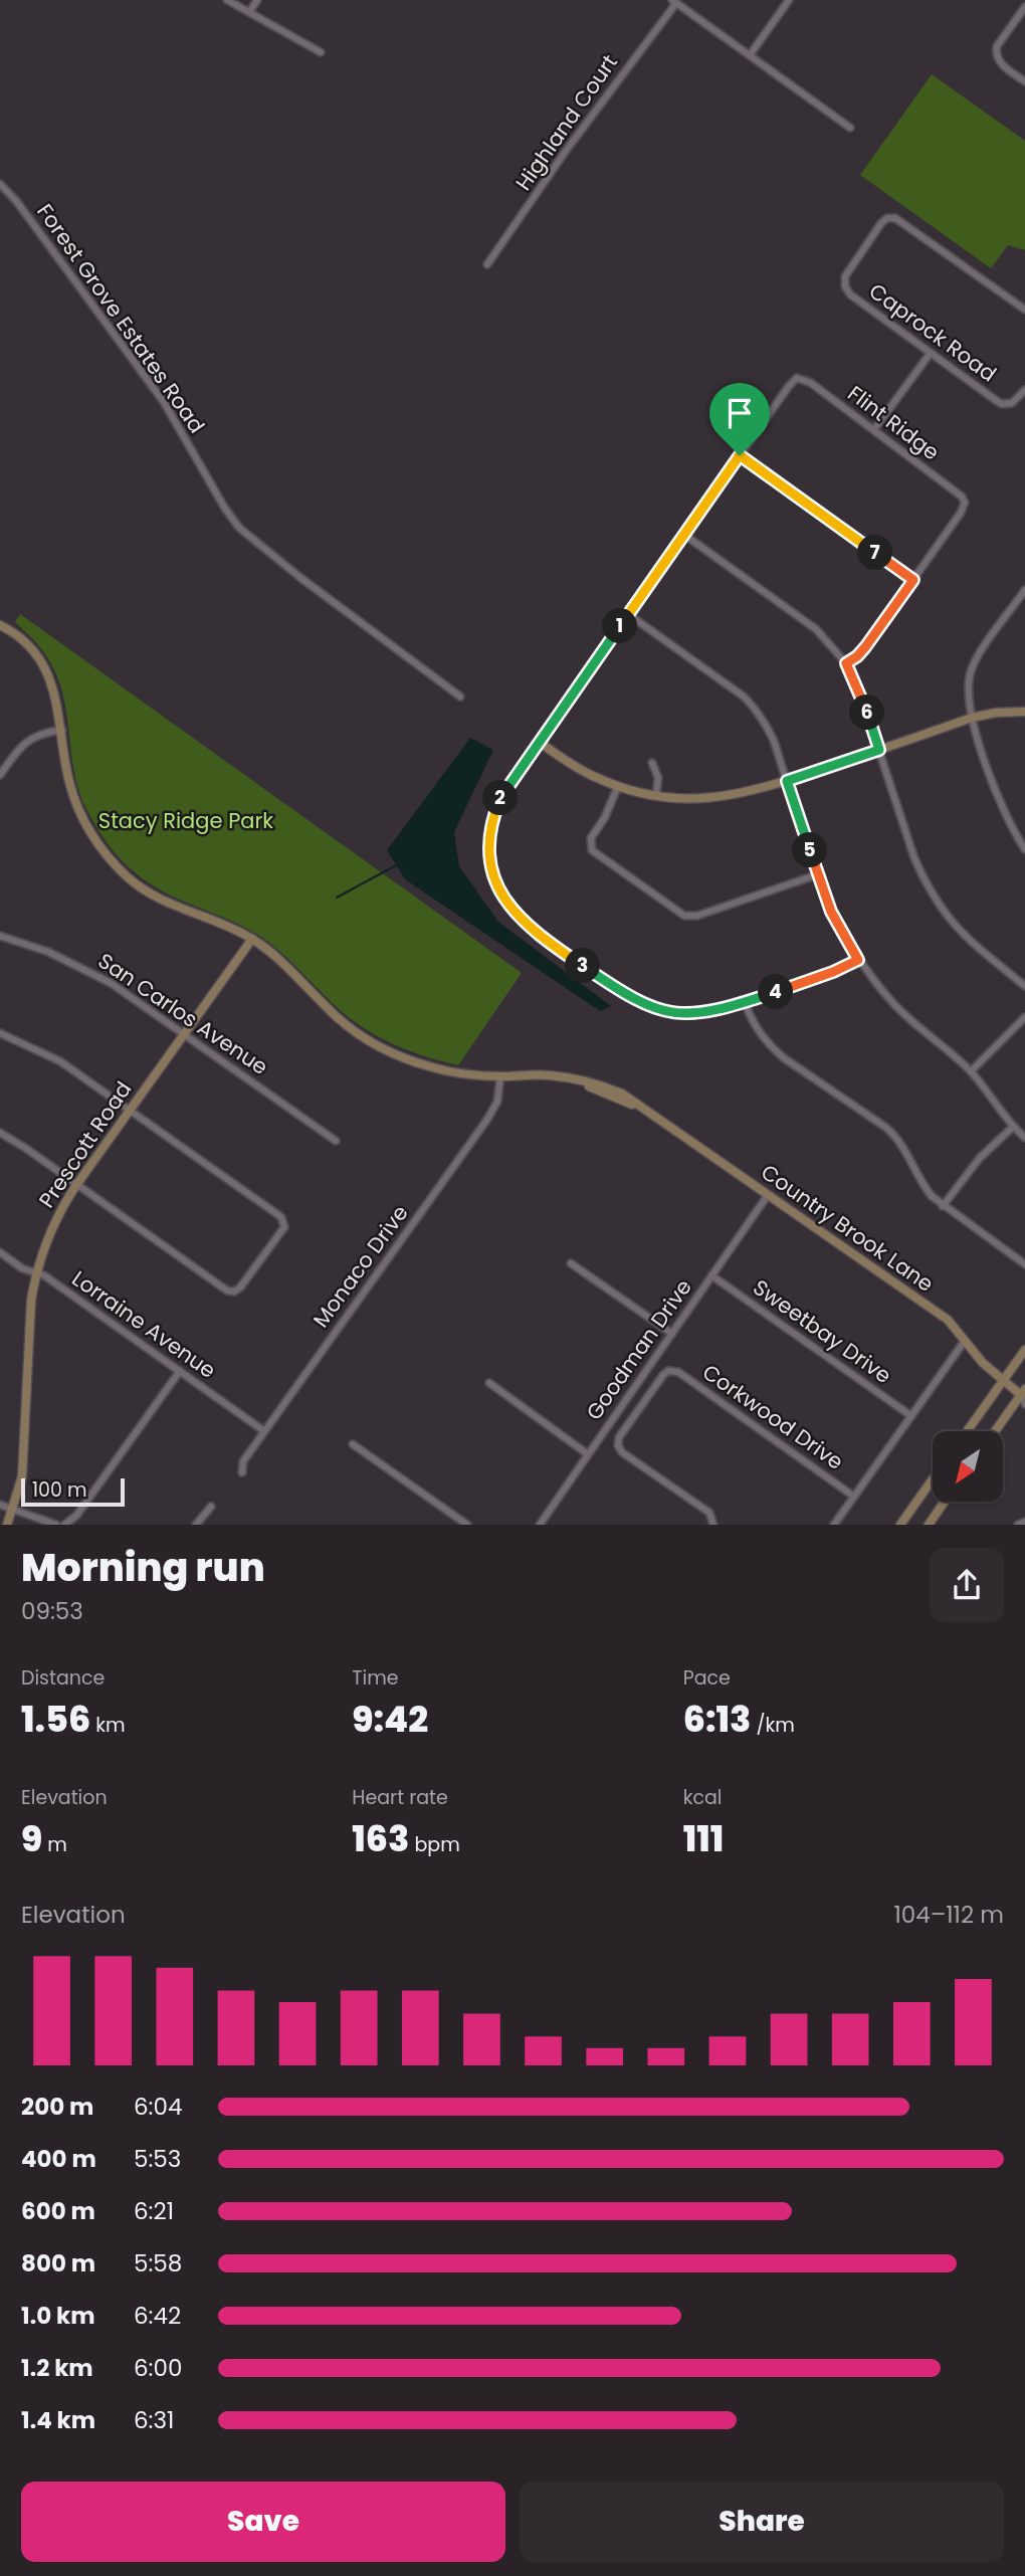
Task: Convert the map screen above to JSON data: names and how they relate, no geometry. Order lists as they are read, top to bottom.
{
  "streets": {
    "street": [
      "Highland Court",
      "Forest Grove Estates Road",
      "Caprock Road",
      "Flint Ridge",
      "San Carlos Avenue",
      "Prescott Road",
      "Country Brook Lane",
      "Monaco Drive",
      "Lorraine Avenue",
      "Sweetbay Drive",
      "Goodman Drive",
      "Corkwood Drive"
    ]
  },
  "crossings": [
    ["San Carlos Avenue", "Prescott Road"],
    ["Prescott Road", "Country Brook Lane"],
    ["Prescott Road", "Lorraine Avenue"],
    ["Country Brook Lane", "Monaco Drive"],
    ["Country Brook Lane", "Goodman Drive"],
    ["Monaco Drive", "Lorraine Avenue"],
    ["Sweetbay Drive", "Goodman Drive"]
  ],
  "parks": ["Stacy Ridge Park"],
  "scale_bar": "100 m",
  "north": "bottom left",
  "page": {
    "pins": [
      "7",
      "1",
      "6",
      "2",
      "5",
      "3",
      "4"
    ],
    "scale": "100 m",
    "heading": ["Morning run", "09:53"],
    "stats": [
      ["Distance", "1.56 km"],
      ["Time", "9:42"],
      ["Pace", "6:13 /km"],
      ["Elevation", "9 m"],
      ["Heart rate", "163 bpm"],
      ["kcal", "111"]
    ],
    "chart": ["Elevation", "104–112 m"],
    "list": [
      {
        "name": "200 m",
        "note": "6:04"
      },
      {
        "name": "400 m",
        "note": "5:53"
      },
      {
        "name": "600 m",
        "note": "6:21"
      },
      {
        "name": "800 m",
        "note": "5:58"
      },
      {
        "name": "1.0 km",
        "note": "6:42"
      },
      {
        "name": "1.2 km",
        "note": "6:00"
      },
      {
        "name": "1.4 km",
        "note": "6:31"
      }
    ],
    "buttons": ["Save", "Share"]
  }
}
